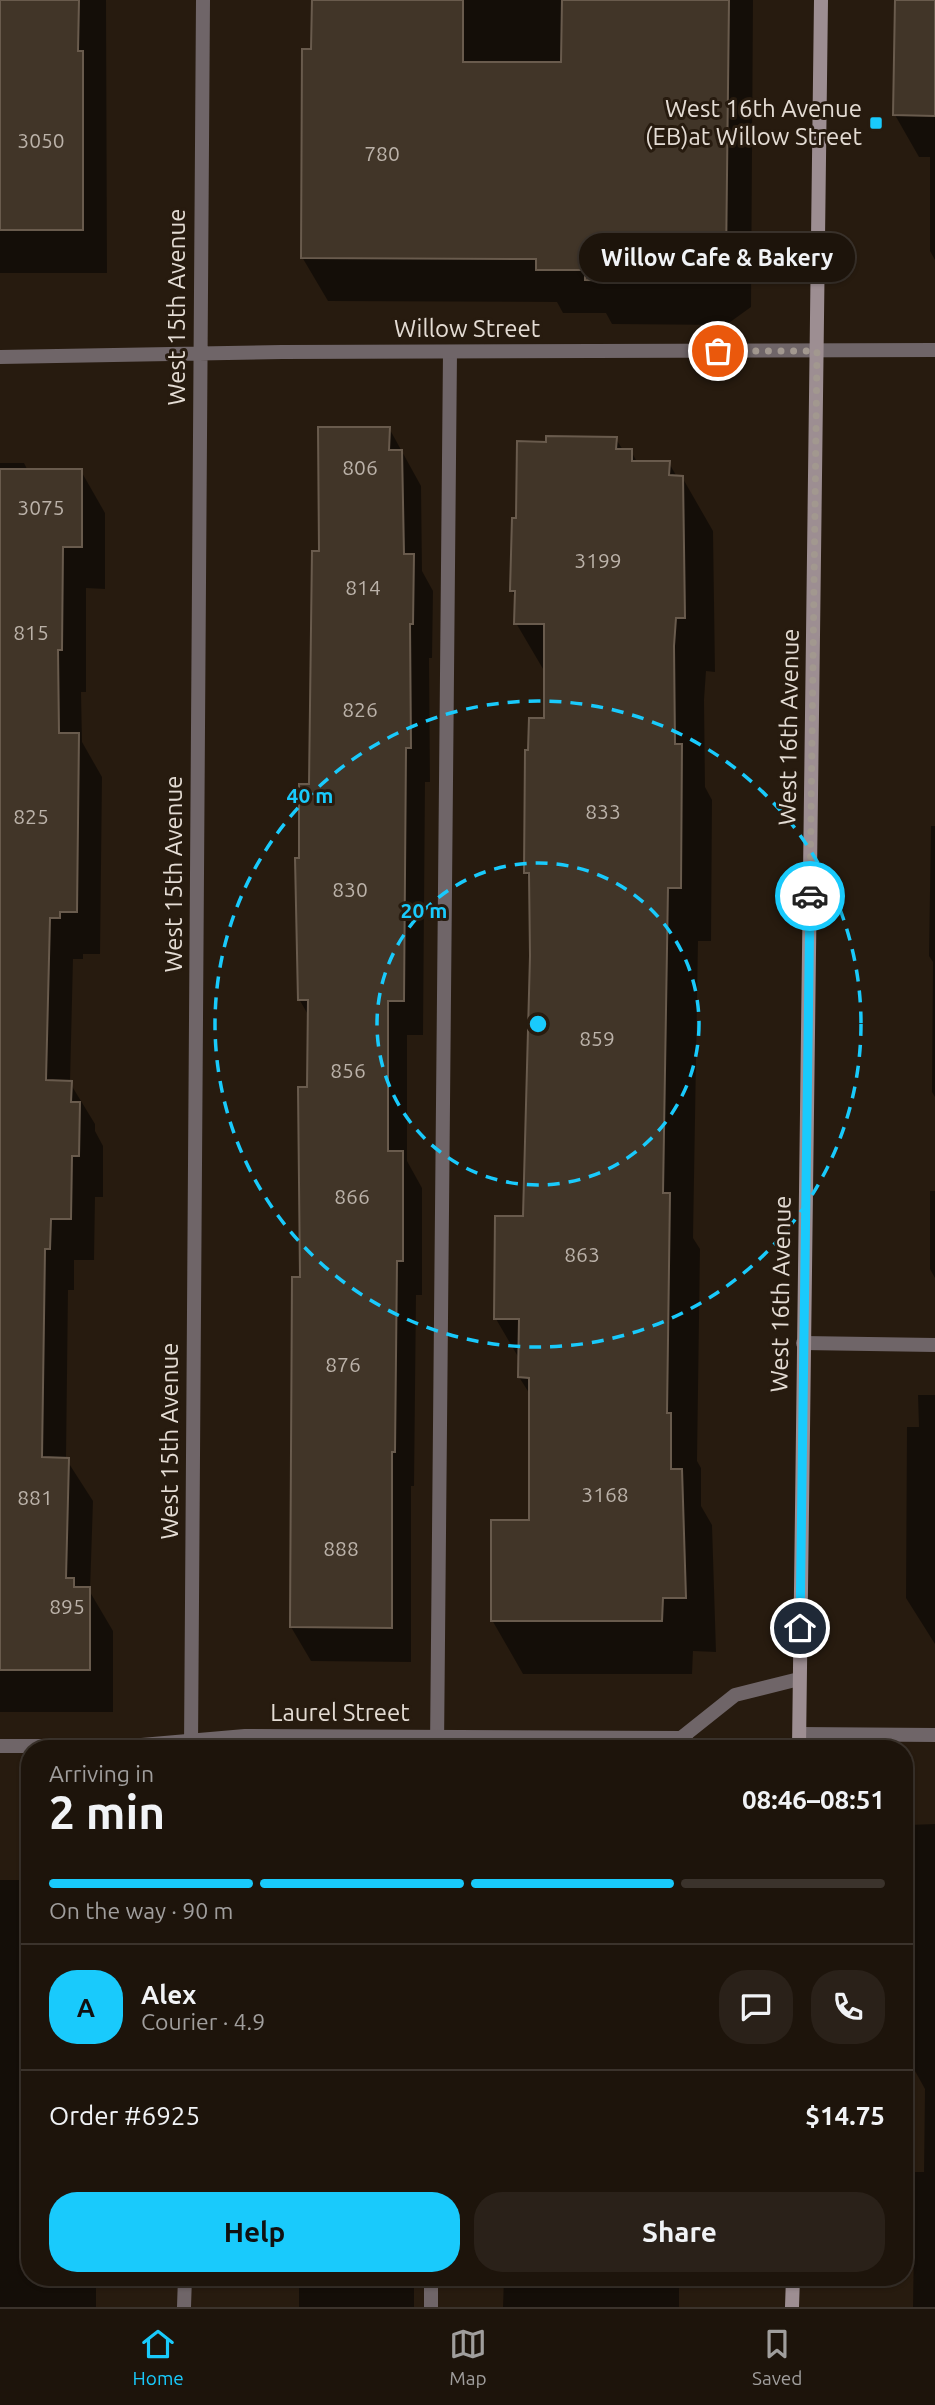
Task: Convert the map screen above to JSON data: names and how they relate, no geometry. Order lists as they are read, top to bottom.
{
  "streets": {
    "street": [
      "West 15th Avenue",
      "Willow Street",
      "West 16th Avenue",
      "Laurel Street"
    ]
  },
  "crossings": [
    ["West 15th Avenue", "Willow Street"],
    ["Willow Street", "West 16th Avenue"]
  ],
  "places": {
    "transit": ["West 16th Avenue (EB)at Willow Street"],
    "other": ["Willow Cafe & Bakery"]
  },
  "house_numbers": [
    "3050",
    "780",
    "806",
    "3075",
    "3199",
    "814",
    "815",
    "826",
    "833",
    "825",
    "830",
    "859",
    "856",
    "866",
    "863",
    "876",
    "3168",
    "881",
    "888",
    "895"
  ],
  "page": {
    "bubble": "Willow Cafe & Bakery",
    "heading": ["2 min", "Arriving in", "08:46–08:51"],
    "panel": [
      "Alex",
      "Courier · 4.9",
      "Order #6925",
      "$14.75"
    ],
    "bar": "On the way · 90 m",
    "round": "A",
    "buttons": ["Help", "Share"],
    "tabs": ["Home", "Map", "Saved"]
  },
  "rings": ["40 m", "20 m"]
}
